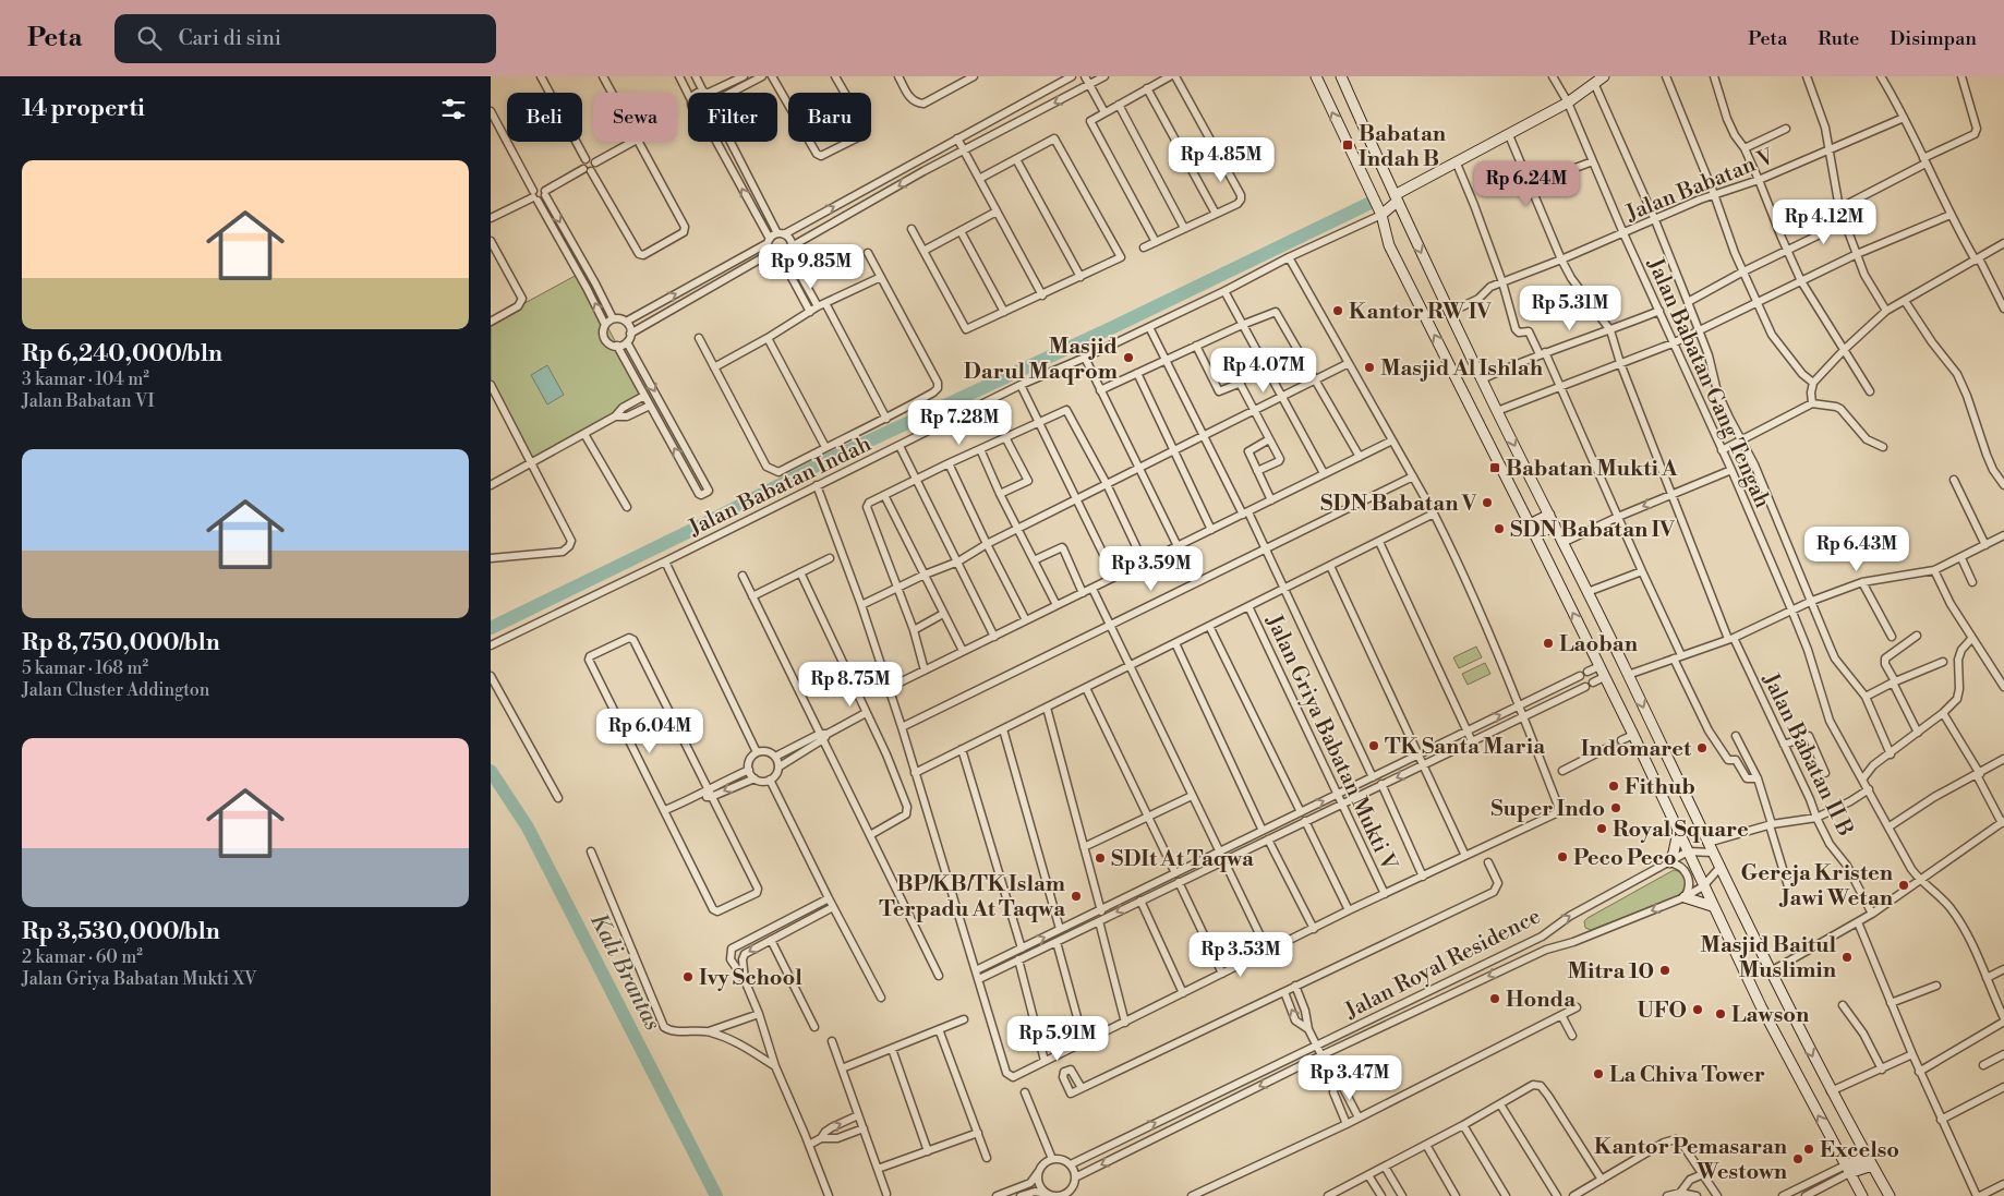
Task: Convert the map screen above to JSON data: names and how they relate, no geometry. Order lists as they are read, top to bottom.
{
  "streets": {
    "street": [
      "Jalan Babatan V",
      "Jalan Babatan Gang Tengah",
      "Jalan Babatan Indah",
      "Jalan Griya Babatan Mukti V",
      "Jalan Babatan II B",
      "Jalan Royal Residence"
    ]
  },
  "crossings": [
    ["Jalan Babatan V", "Jalan Babatan Gang Tengah"],
    ["Jalan Babatan Gang Tengah", "Jalan Royal Residence"],
    ["Jalan Babatan II B", "Jalan Royal Residence"]
  ],
  "water": ["Kali Brantas"],
  "places": {
    "transit": ["Babatan Indah B", "Babatan Mukti A"],
    "other": [
      "Kantor RW IV",
      "Masjid Darul Maqrom",
      "Masjid Al Ishlah",
      "SDN Babatan V",
      "SDN Babatan IV",
      "Laoban",
      "TK Santa Maria",
      "Indomaret",
      "Fithub",
      "Super Indo",
      "Royal Square",
      "Peco Peco",
      "SDIt At Taqwa",
      "Gereja Kristen Jawi Wetan",
      "BP/KB/TK Islam Terpadu At Taqwa",
      "Masjid Baitul Muslimin",
      "Mitra 10",
      "Ivy School",
      "Honda",
      "UFO",
      "Lawson",
      "La Chiva Tower",
      "Excelso",
      "Kantor Pemasaran Westown"
    ]
  },
  "page": {
    "header": "Peta",
    "search": "Cari di sini",
    "nav": ["Peta", "Rute", "Disimpan"],
    "heading": "14 properti",
    "chip": [
      "Beli",
      "Sewa",
      "Filter",
      "Baru"
    ],
    "price": [
      "Rp 4.85M",
      "Rp 6.24M",
      "Rp 4.12M",
      "Rp 9.85M",
      "Rp 5.31M",
      "Rp 4.07M",
      "Rp 7.28M",
      "Rp 6.43M",
      "Rp 3.59M",
      "Rp 8.75M",
      "Rp 6.04M",
      "Rp 3.53M",
      "Rp 5.91M",
      "Rp 3.47M"
    ],
    "list": [
      {
        "name": "Rp 6,240,000/bln",
        "note": "3 kamar · 104 m² · Jalan Babatan VI"
      },
      {
        "name": "Rp 8,750,000/bln",
        "note": "5 kamar · 168 m² · Jalan Cluster Addington"
      },
      {
        "name": "Rp 3,530,000/bln",
        "note": "2 kamar · 60 m² · Jalan Griya Babatan Mukti XV"
      }
    ]
  }
}
